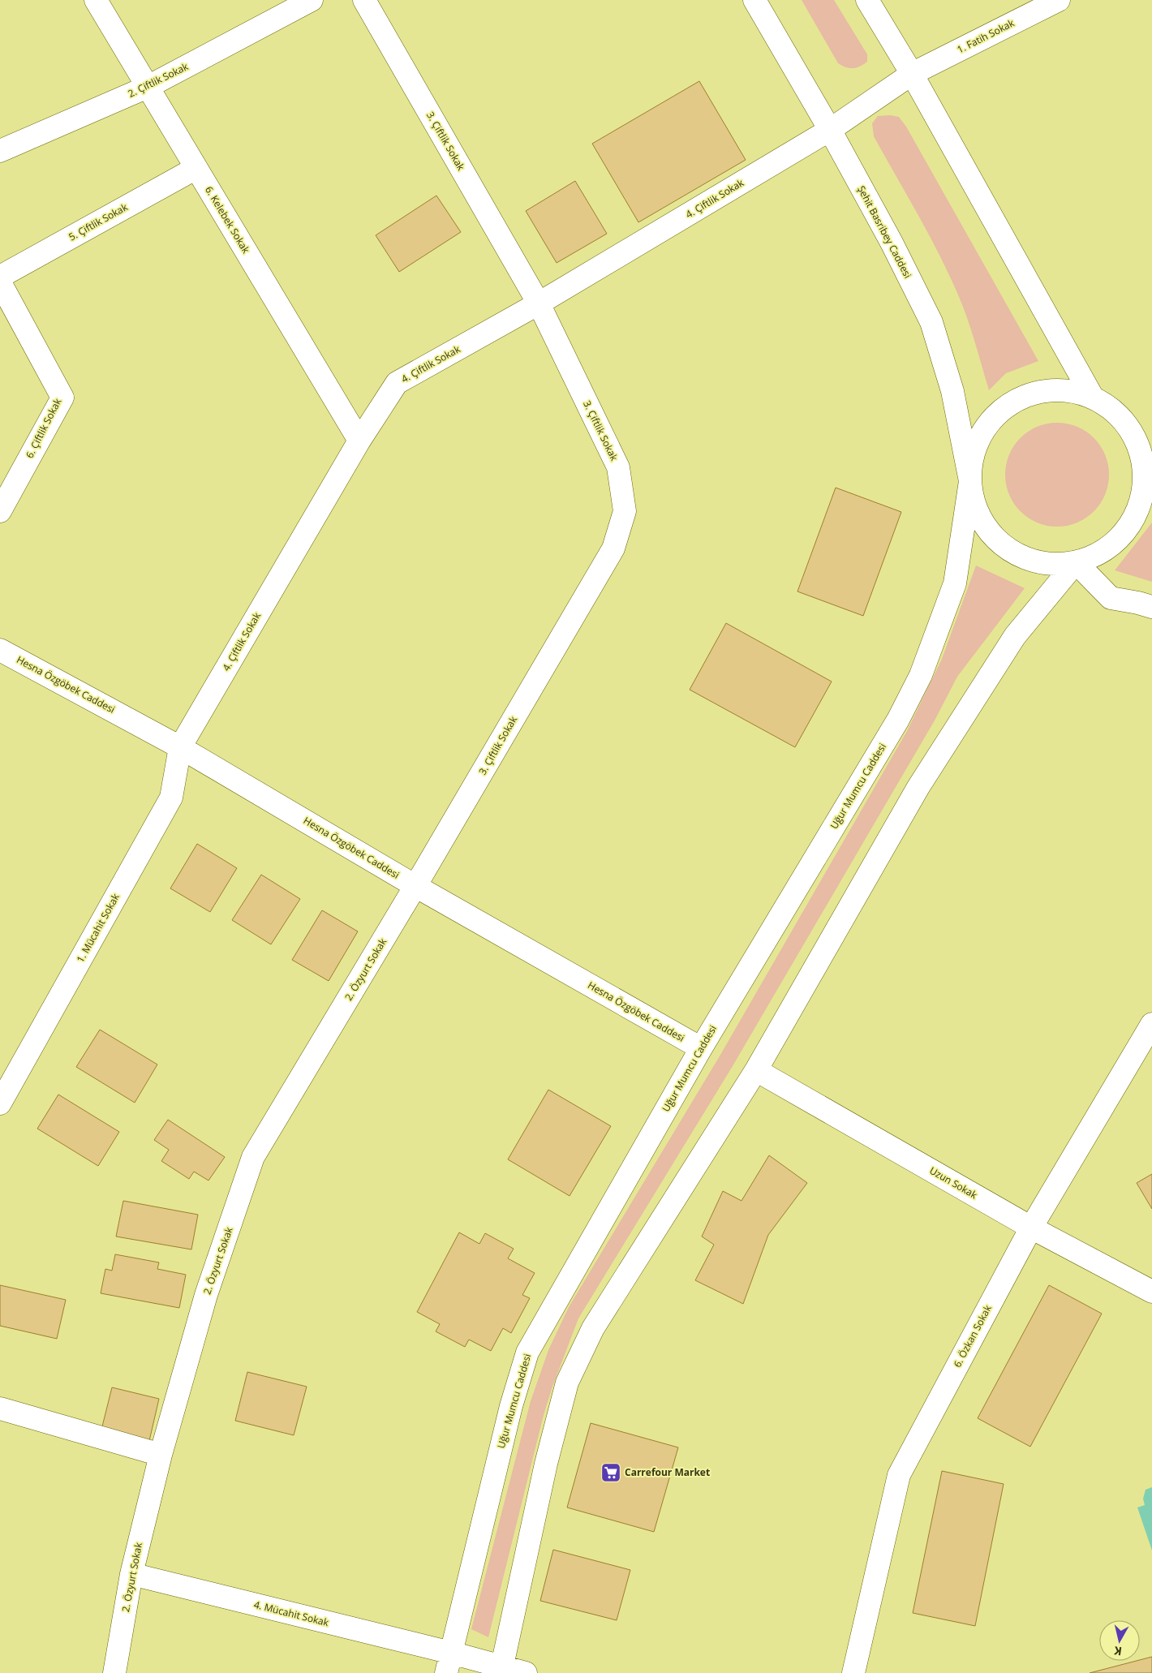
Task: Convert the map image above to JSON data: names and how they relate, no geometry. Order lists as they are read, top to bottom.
{
  "streets": {
    "street": [
      "1. Fatih Sokak",
      "2. Çiftlik Sokak",
      "3. Çiftlik Sokak",
      "4. Çiftlik Sokak",
      "6. Kelebek Sokak",
      "5. Çiftlik Sokak",
      "Şehit Basribey Caddesi",
      "6. Çiftlik Sokak",
      "Hesna Özgöbek Caddesi",
      "Uğur Mumcu Caddesi",
      "1. Mücahit Sokak",
      "2. Özyurt Sokak",
      "Uzun Sokak",
      "6. Özkan Sokak",
      "4. Mücahit Sokak"
    ]
  },
  "crossings": [
    ["1. Fatih Sokak", "4. Çiftlik Sokak"],
    ["1. Fatih Sokak", "Şehit Basribey Caddesi"],
    ["2. Çiftlik Sokak", "6. Kelebek Sokak"],
    ["3. Çiftlik Sokak", "4. Çiftlik Sokak"],
    ["3. Çiftlik Sokak", "Hesna Özgöbek Caddesi"],
    ["3. Çiftlik Sokak", "2. Özyurt Sokak"],
    ["4. Çiftlik Sokak", "6. Kelebek Sokak"],
    ["4. Çiftlik Sokak", "Şehit Basribey Caddesi"],
    ["4. Çiftlik Sokak", "Hesna Özgöbek Caddesi"],
    ["4. Çiftlik Sokak", "1. Mücahit Sokak"],
    ["6. Kelebek Sokak", "5. Çiftlik Sokak"],
    ["Şehit Basribey Caddesi", "Uğur Mumcu Caddesi"],
    ["Hesna Özgöbek Caddesi", "Uğur Mumcu Caddesi"],
    ["Hesna Özgöbek Caddesi", "1. Mücahit Sokak"],
    ["Hesna Özgöbek Caddesi", "2. Özyurt Sokak"],
    ["Uğur Mumcu Caddesi", "4. Mücahit Sokak"],
    ["2. Özyurt Sokak", "4. Mücahit Sokak"],
    ["Uzun Sokak", "6. Özkan Sokak"]
  ],
  "places": {
    "supermarket": ["Carrefour Market"]
  },
  "north": "bottom"
}
